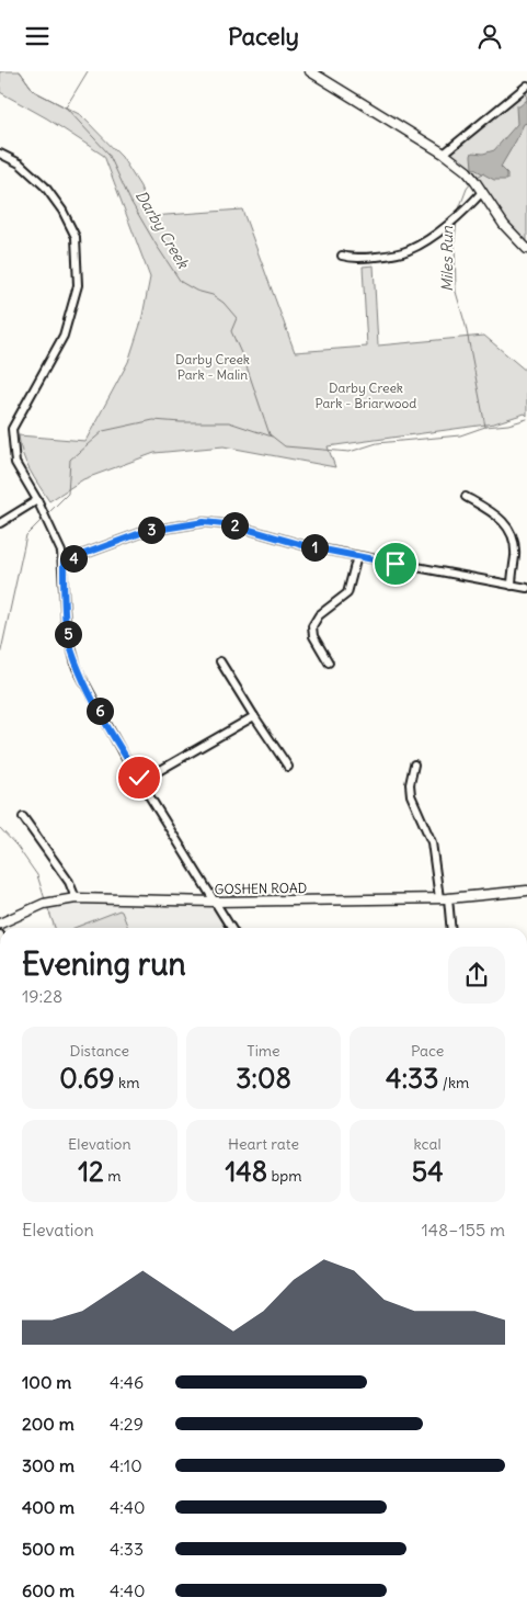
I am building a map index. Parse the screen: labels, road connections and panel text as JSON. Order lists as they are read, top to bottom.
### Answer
{
  "streets": {
    "street": ["GOSHEN ROAD"]
  },
  "water": ["Darby Creek", "Miles Run"],
  "parks": ["Darby Creek Park - Malin", "Darby Creek Park - Briarwood"],
  "page": {
    "header": "Pacely",
    "pins": [
      "2",
      "3",
      "1",
      "4",
      "5",
      "6"
    ],
    "heading": ["Evening run", "19:28"],
    "stats": [
      ["Distance", "0.69 km"],
      ["Time", "3:08"],
      ["Pace", "4:33 /km"],
      ["Elevation", "12 m"],
      ["Heart rate", "148 bpm"],
      ["kcal", "54"]
    ],
    "chart": ["Elevation", "148–155 m"],
    "list": [
      {
        "name": "100 m",
        "note": "4:46"
      },
      {
        "name": "200 m",
        "note": "4:29"
      },
      {
        "name": "300 m",
        "note": "4:10"
      },
      {
        "name": "400 m",
        "note": "4:40"
      },
      {
        "name": "500 m",
        "note": "4:33"
      },
      {
        "name": "600 m",
        "note": "4:40"
      }
    ]
  }
}
